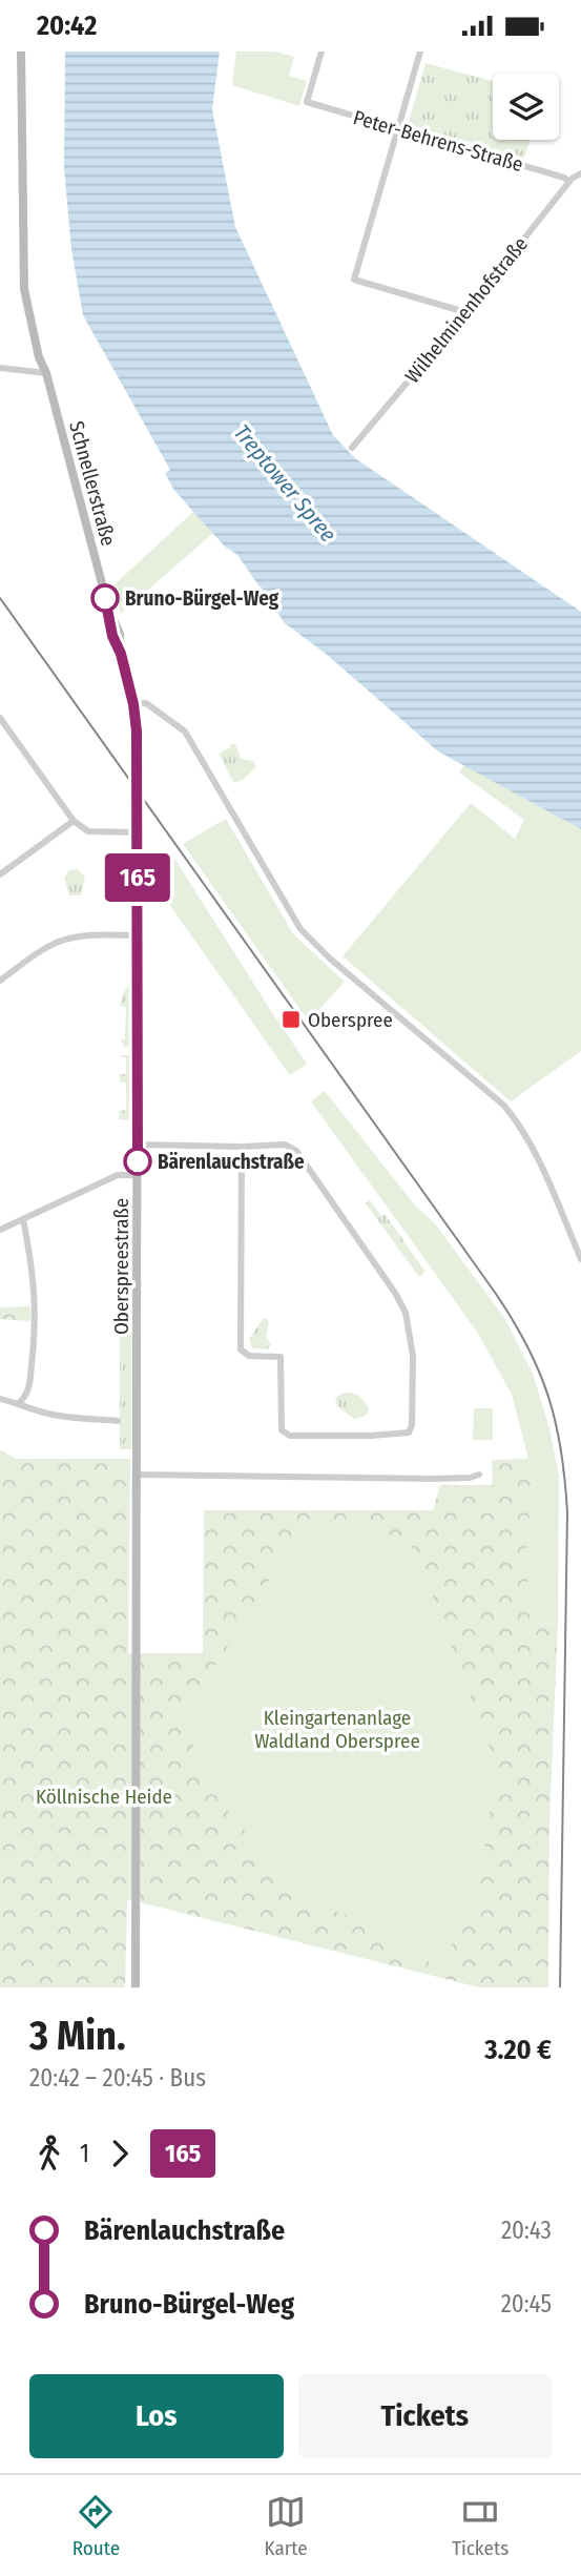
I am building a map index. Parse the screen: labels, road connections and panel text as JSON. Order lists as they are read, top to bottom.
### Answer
{
  "streets": {
    "main road": ["Schnellerstraße", "Oberspreestraße"],
    "street": ["Peter-Behrens-Straße", "Wilhelminenhofstraße"]
  },
  "crossings": [
    ["Peter-Behrens-Straße", "Wilhelminenhofstraße"],
    ["Schnellerstraße", "Oberspreestraße"]
  ],
  "water": ["Treptower Spree"],
  "parks": ["Kleingartenanlage Waldland Oberspree", "Köllnische Heide"],
  "places": {
    "other": ["Bruno-Bürgel-Weg", "Bärenlauchstraße"],
    "transit": ["Oberspree"]
  },
  "lines": ["bus line 165"],
  "page": {
    "status": "20:42",
    "on_map": "165",
    "heading": ["3 Min.", "20:42 – 20:45 · Bus", "3.20 €"],
    "legs": ["1", "165"],
    "list": [
      {
        "name": "Bärenlauchstraße",
        "value": "20:43"
      },
      {
        "name": "Bruno-Bürgel-Weg",
        "value": "20:45"
      }
    ],
    "buttons": ["Los", "Tickets"],
    "tabs": ["Route", "Karte", "Tickets"]
  }
}
